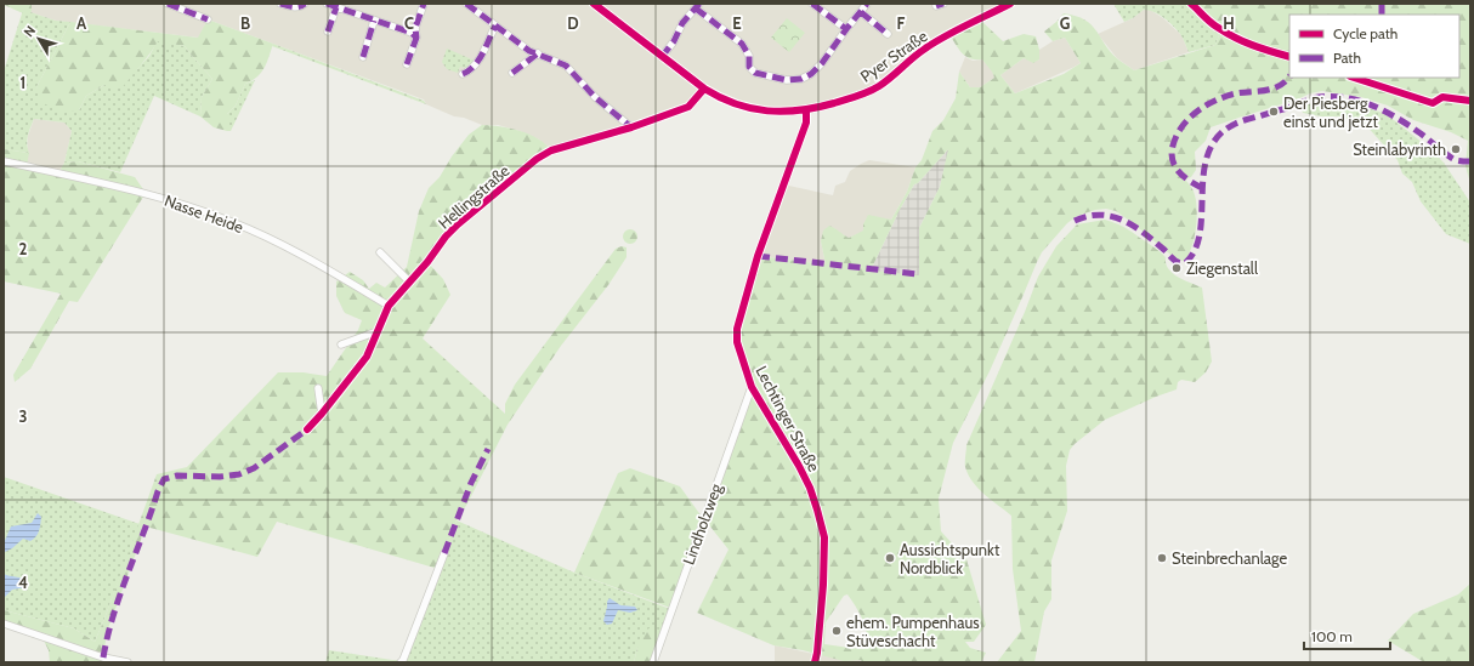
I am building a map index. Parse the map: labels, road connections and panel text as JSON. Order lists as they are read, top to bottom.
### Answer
{
  "streets": {
    "street": [
      "Pyer Straße",
      "Hellingstraße",
      "Nasse Heide",
      "Lechtinger Straße",
      "Lindholzweg"
    ]
  },
  "crossings": [
    ["Pyer Straße", "Hellingstraße"],
    ["Pyer Straße", "Lechtinger Straße"],
    ["Hellingstraße", "Nasse Heide"],
    ["Lechtinger Straße", "Lindholzweg"]
  ],
  "places": [
    "Der Piesberg einst und jetzt",
    "Steinlabyrinth",
    "Ziegenstall",
    "Aussichtspunkt Nordblick",
    "Steinbrechanlage",
    "ehem. Pumpenhaus Stüveschacht"
  ],
  "legend": ["Cycle path", "Path"],
  "scale_bar": "100 m",
  "north": "top left",
  "grid": {
    "columns": [
      "A",
      "B",
      "C",
      "D",
      "E",
      "F",
      "G",
      "H"
    ],
    "rows": [
      "1",
      "2",
      "3",
      "4"
    ]
  }
}
